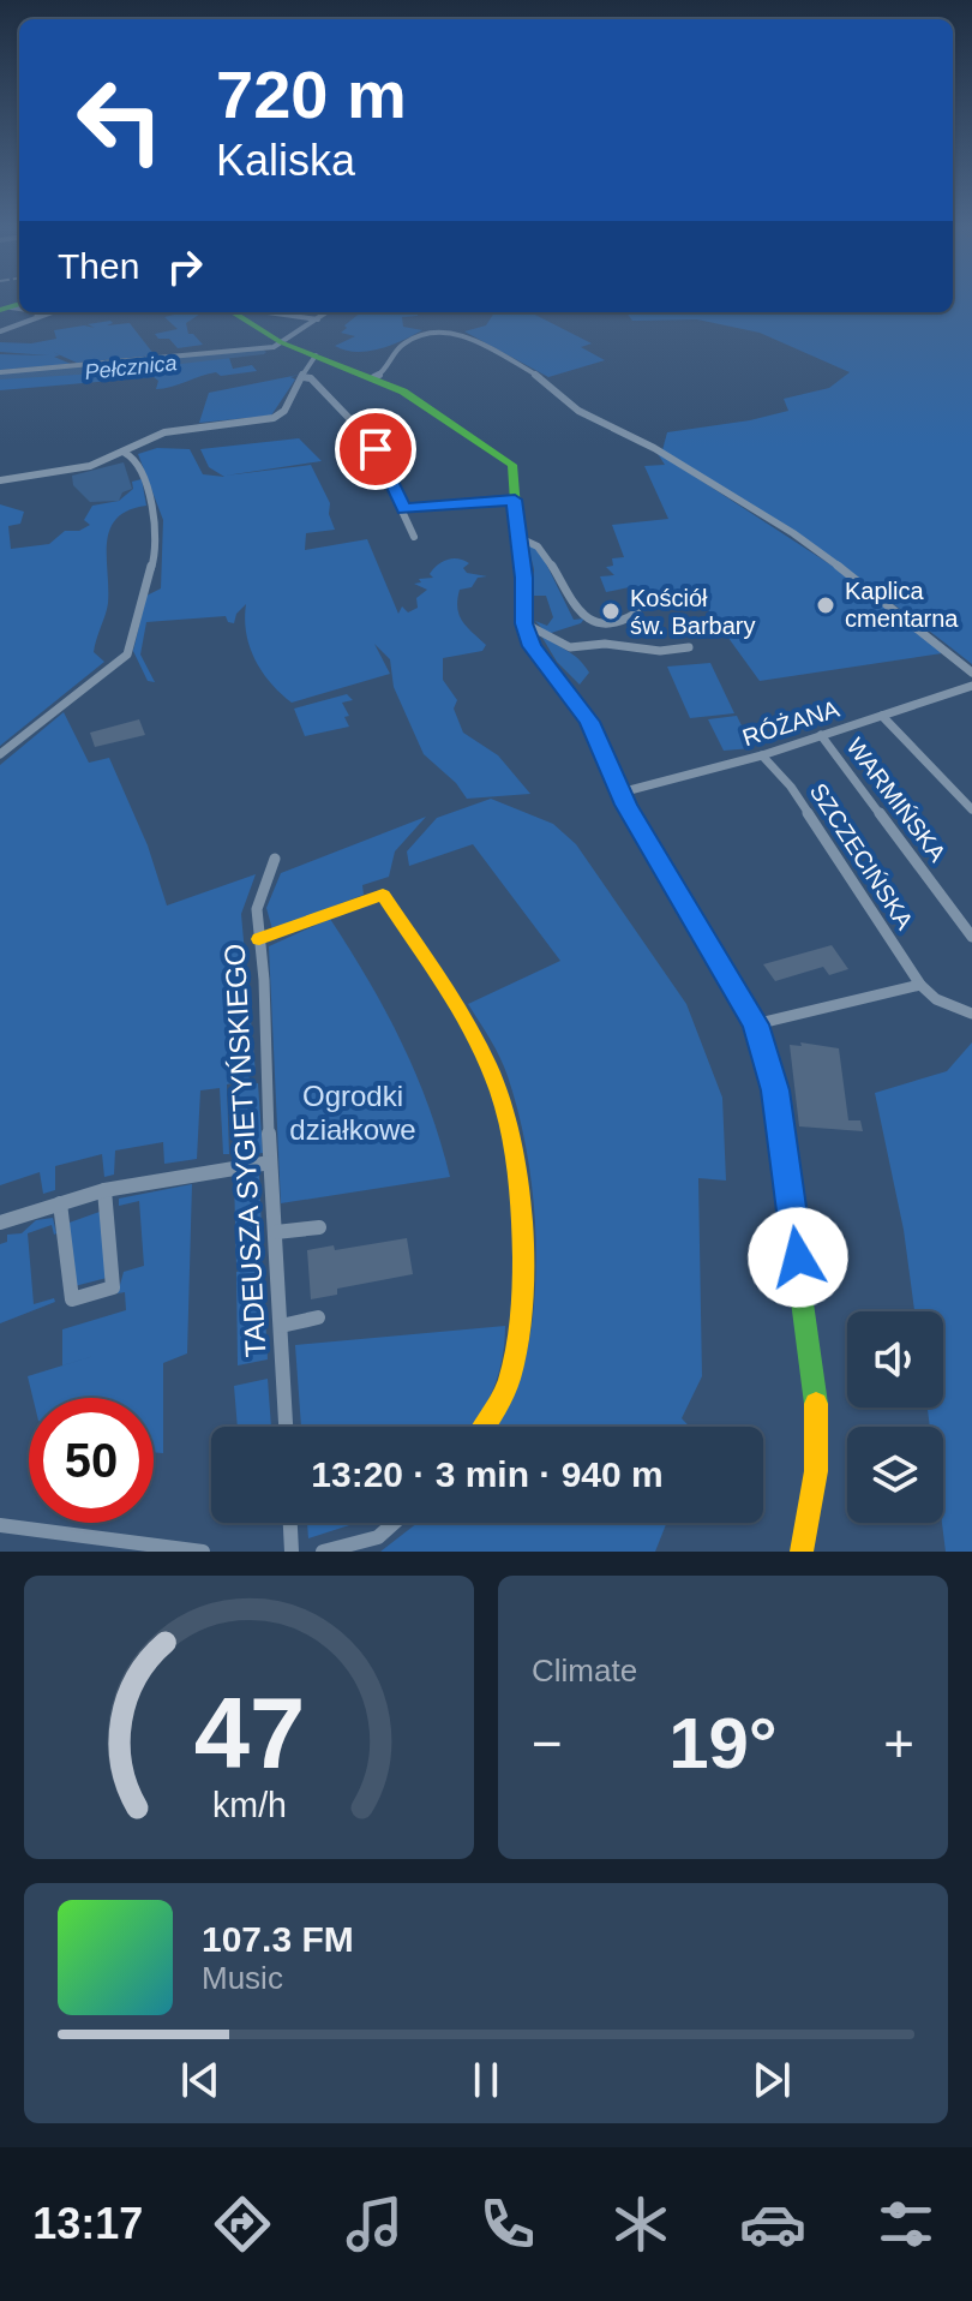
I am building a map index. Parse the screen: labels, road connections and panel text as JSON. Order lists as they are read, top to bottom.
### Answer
{
  "streets": {
    "street": [
      "RÓŻANA",
      "WARMIŃSKA",
      "SZCZECIŃSKA",
      "TADEUSZA SYGIETYŃSKIEGO"
    ]
  },
  "crossings": [
    ["RÓŻANA", "WARMIŃSKA"],
    ["RÓŻANA", "SZCZECIŃSKA"]
  ],
  "water": ["Pełcznica"],
  "parks": ["Ogrodki działkowe"],
  "places": ["Kaplica cmentarna", "Kościół św. Barbary"],
  "page": {
    "turn": ["720 m", "Kaliska"],
    "then": "Then",
    "limit": "50",
    "trip": "13:20 · 3 min · 940 m",
    "tile": "Climate",
    "heat": ["−", "19°", "+"],
    "song": ["107.3 FM", "Music"],
    "tabs": "13:17",
    "gauge": ["47", "km/h"]
  }
}
